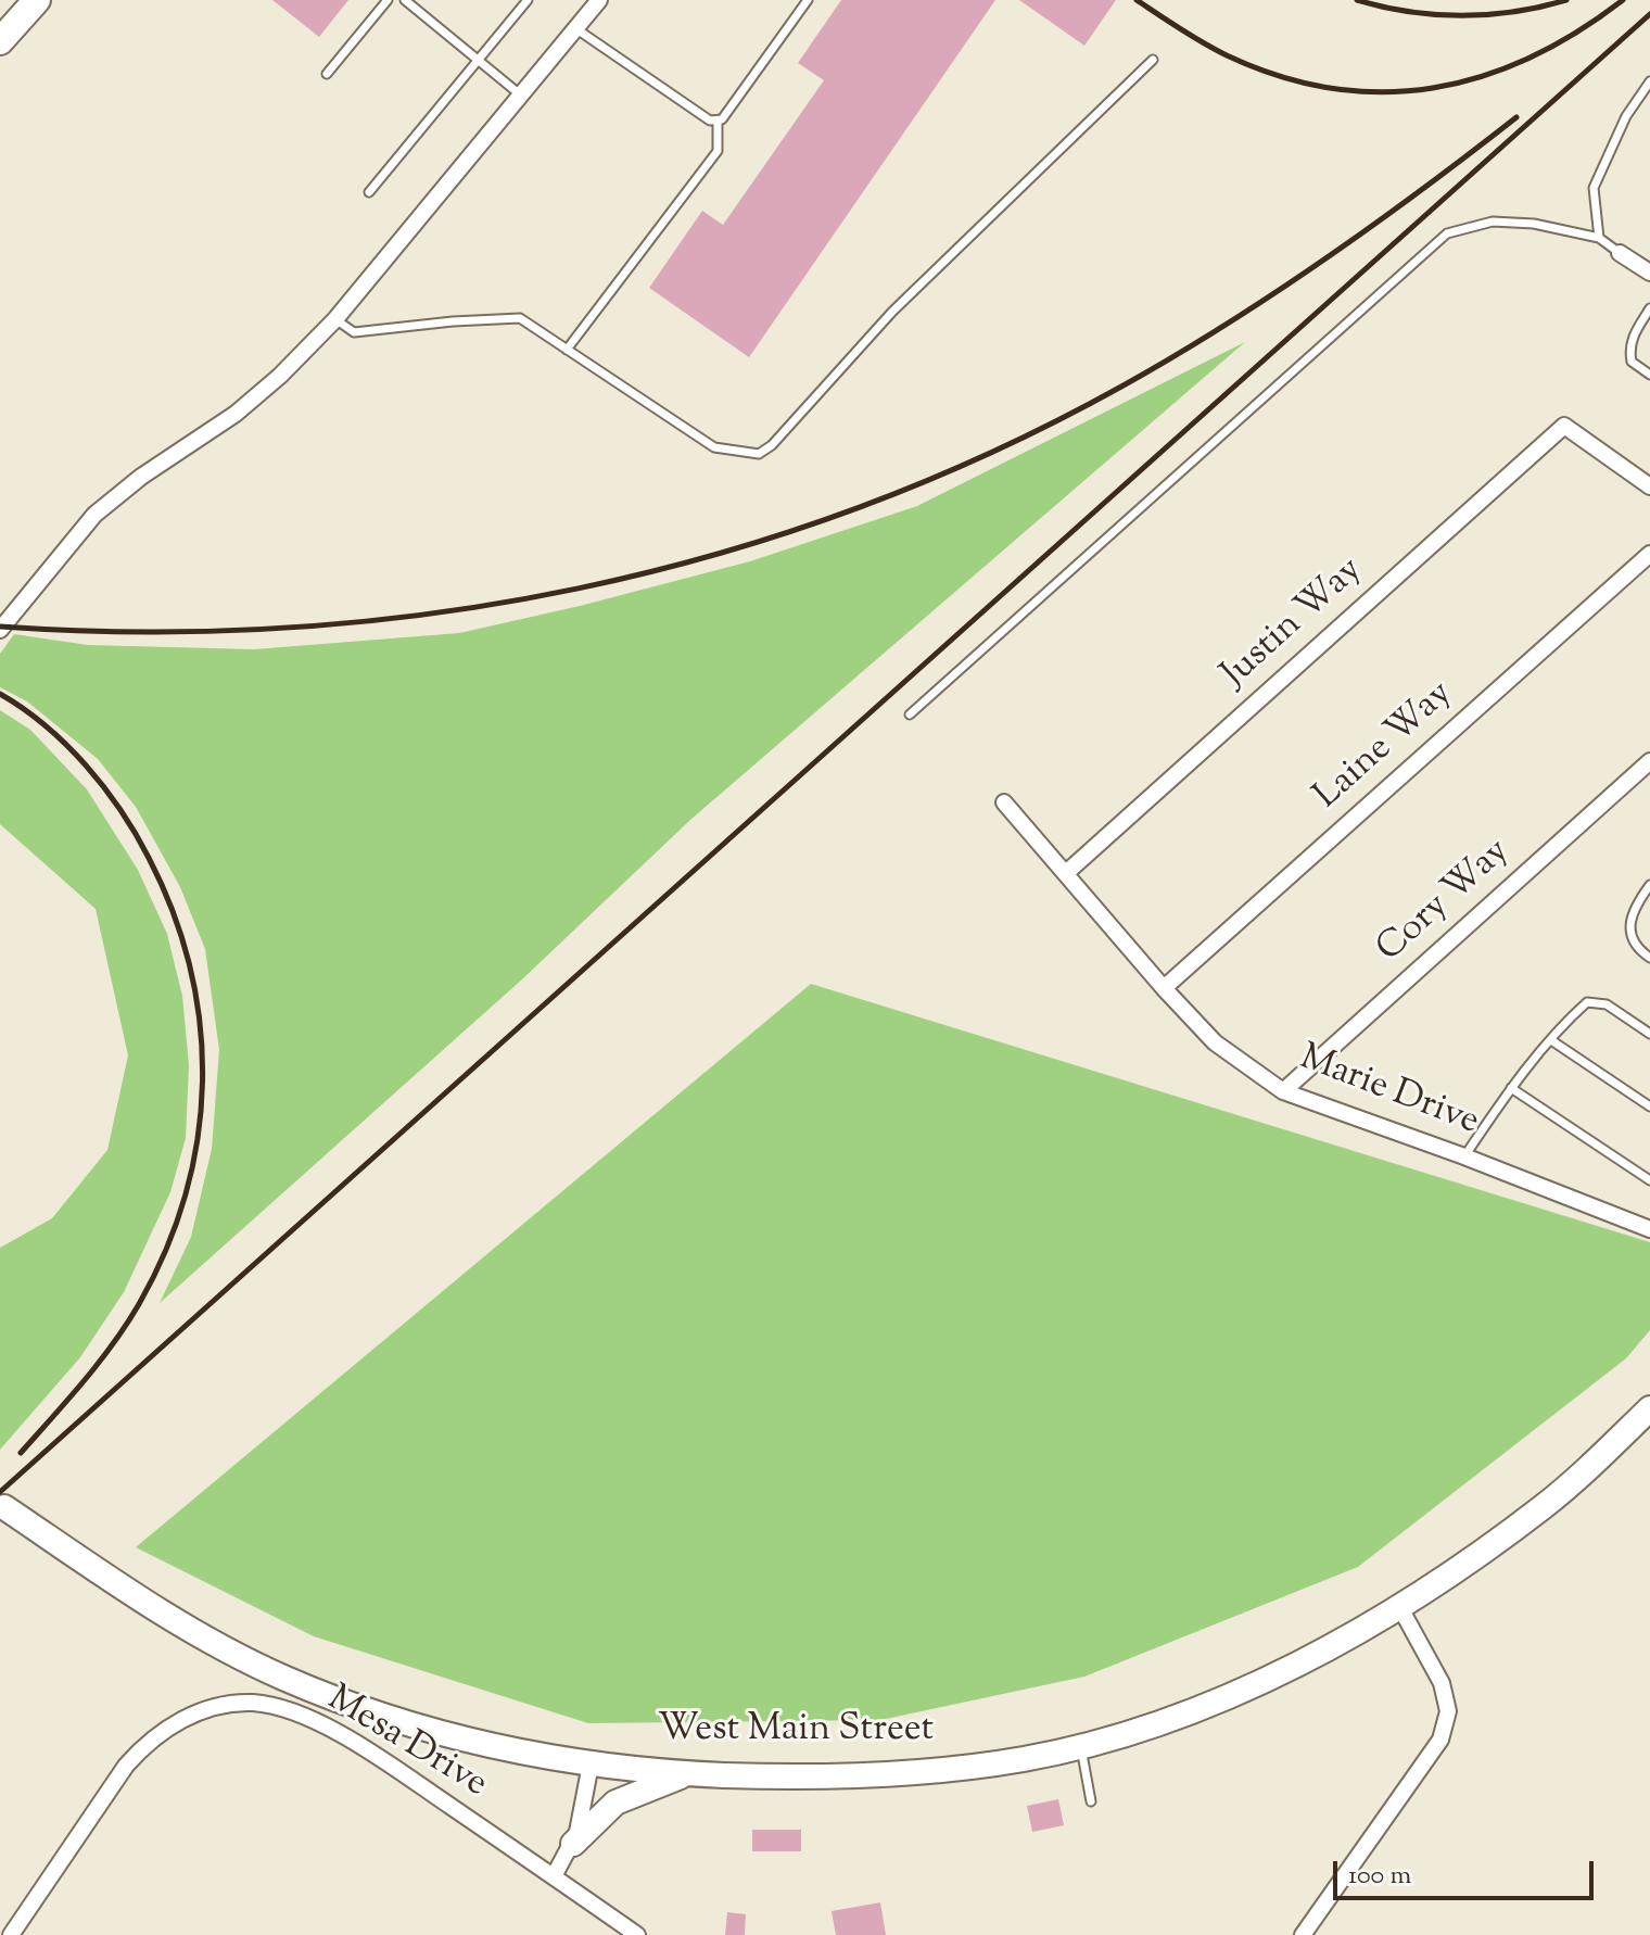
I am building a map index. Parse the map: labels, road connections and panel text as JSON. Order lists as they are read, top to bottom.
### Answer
{
  "streets": {
    "main road": ["West Main Street"],
    "street": [
      "Justin Way",
      "Laine Way",
      "Cory Way",
      "Marie Drive",
      "Mesa Drive"
    ]
  },
  "crossings": [
    ["Justin Way", "Marie Drive"],
    ["Laine Way", "Marie Drive"],
    ["Cory Way", "Marie Drive"]
  ],
  "scale_bar": "100 m"
}
